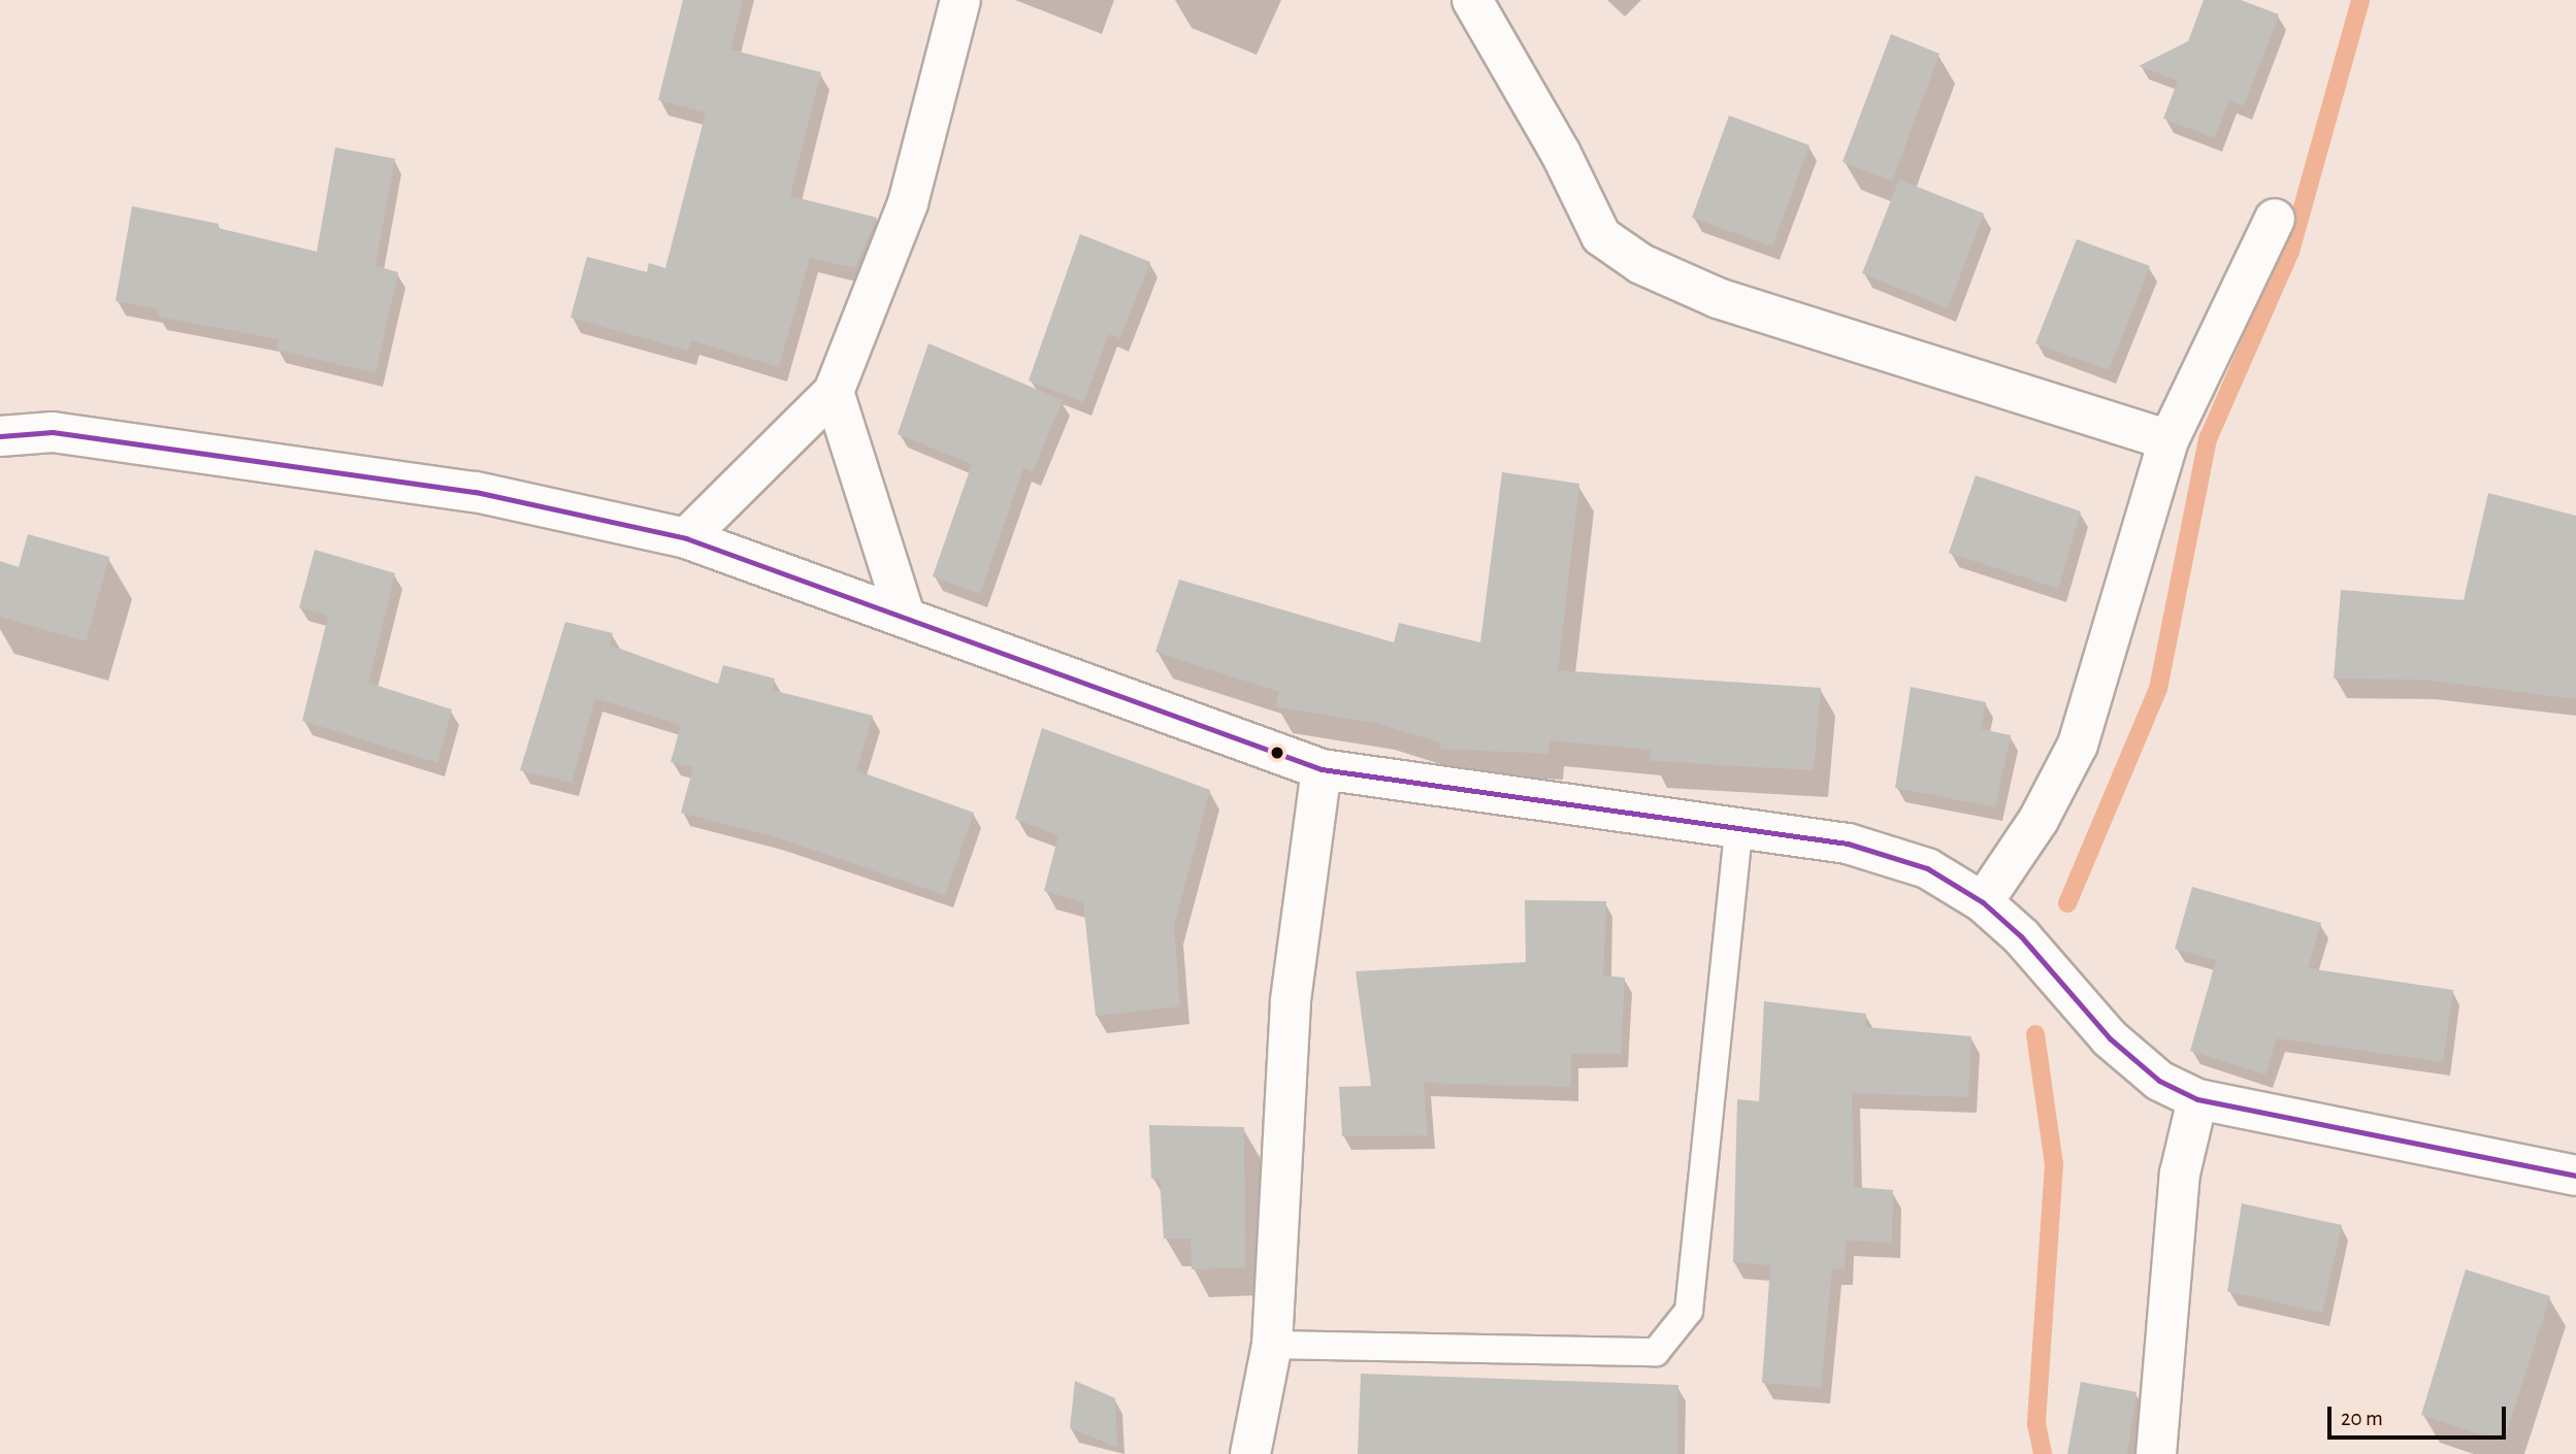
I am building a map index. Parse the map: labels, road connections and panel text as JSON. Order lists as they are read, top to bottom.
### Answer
{
  "scale_bar": "20 m"
}
